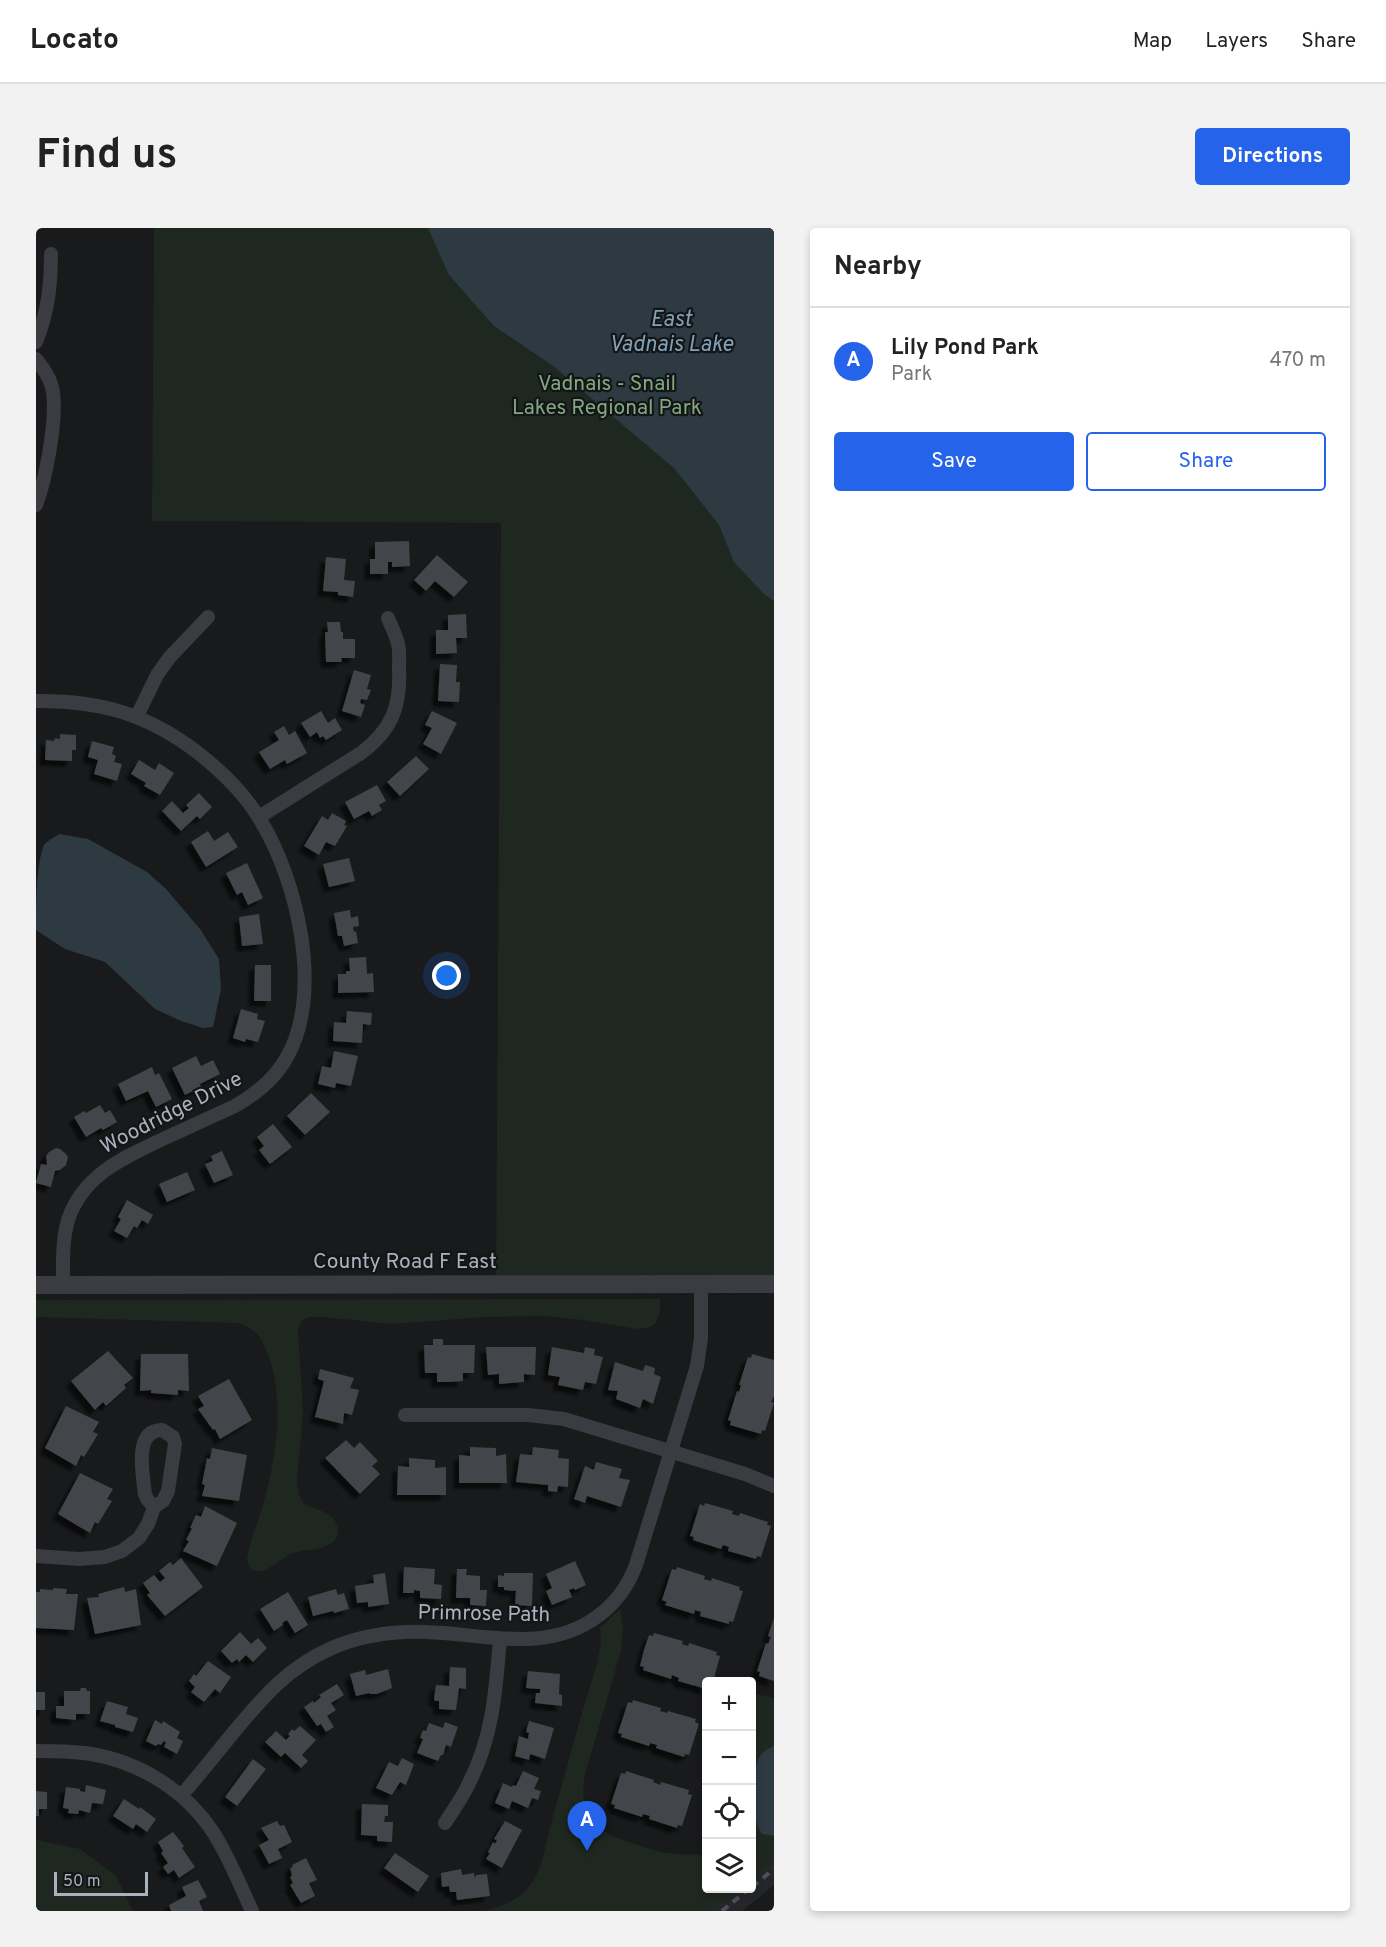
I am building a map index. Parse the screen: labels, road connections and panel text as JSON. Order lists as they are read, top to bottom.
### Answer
{
  "streets": {
    "street": ["Woodridge Drive", "County Road F East", "Primrose Path"]
  },
  "crossings": [
    ["Woodridge Drive", "County Road F East"],
    ["County Road F East", "Primrose Path"]
  ],
  "water": ["East Vadnais Lake"],
  "parks": ["Vadnais - Snail Lakes Regional Park"],
  "scale_bar": "50 m",
  "page": {
    "header": "Locato",
    "nav": ["Map", "Layers", "Share"],
    "buttons": [
      "Directions",
      ["Save", "Share"]
    ],
    "title": "Find us",
    "heading": "Nearby",
    "list": [
      {
        "mark": "A",
        "name": "Lily Pond Park",
        "note": "Park",
        "value": "470 m"
      }
    ],
    "map_buttons": ["+", "−"],
    "pins": "A",
    "scale": "50 m"
  }
}
